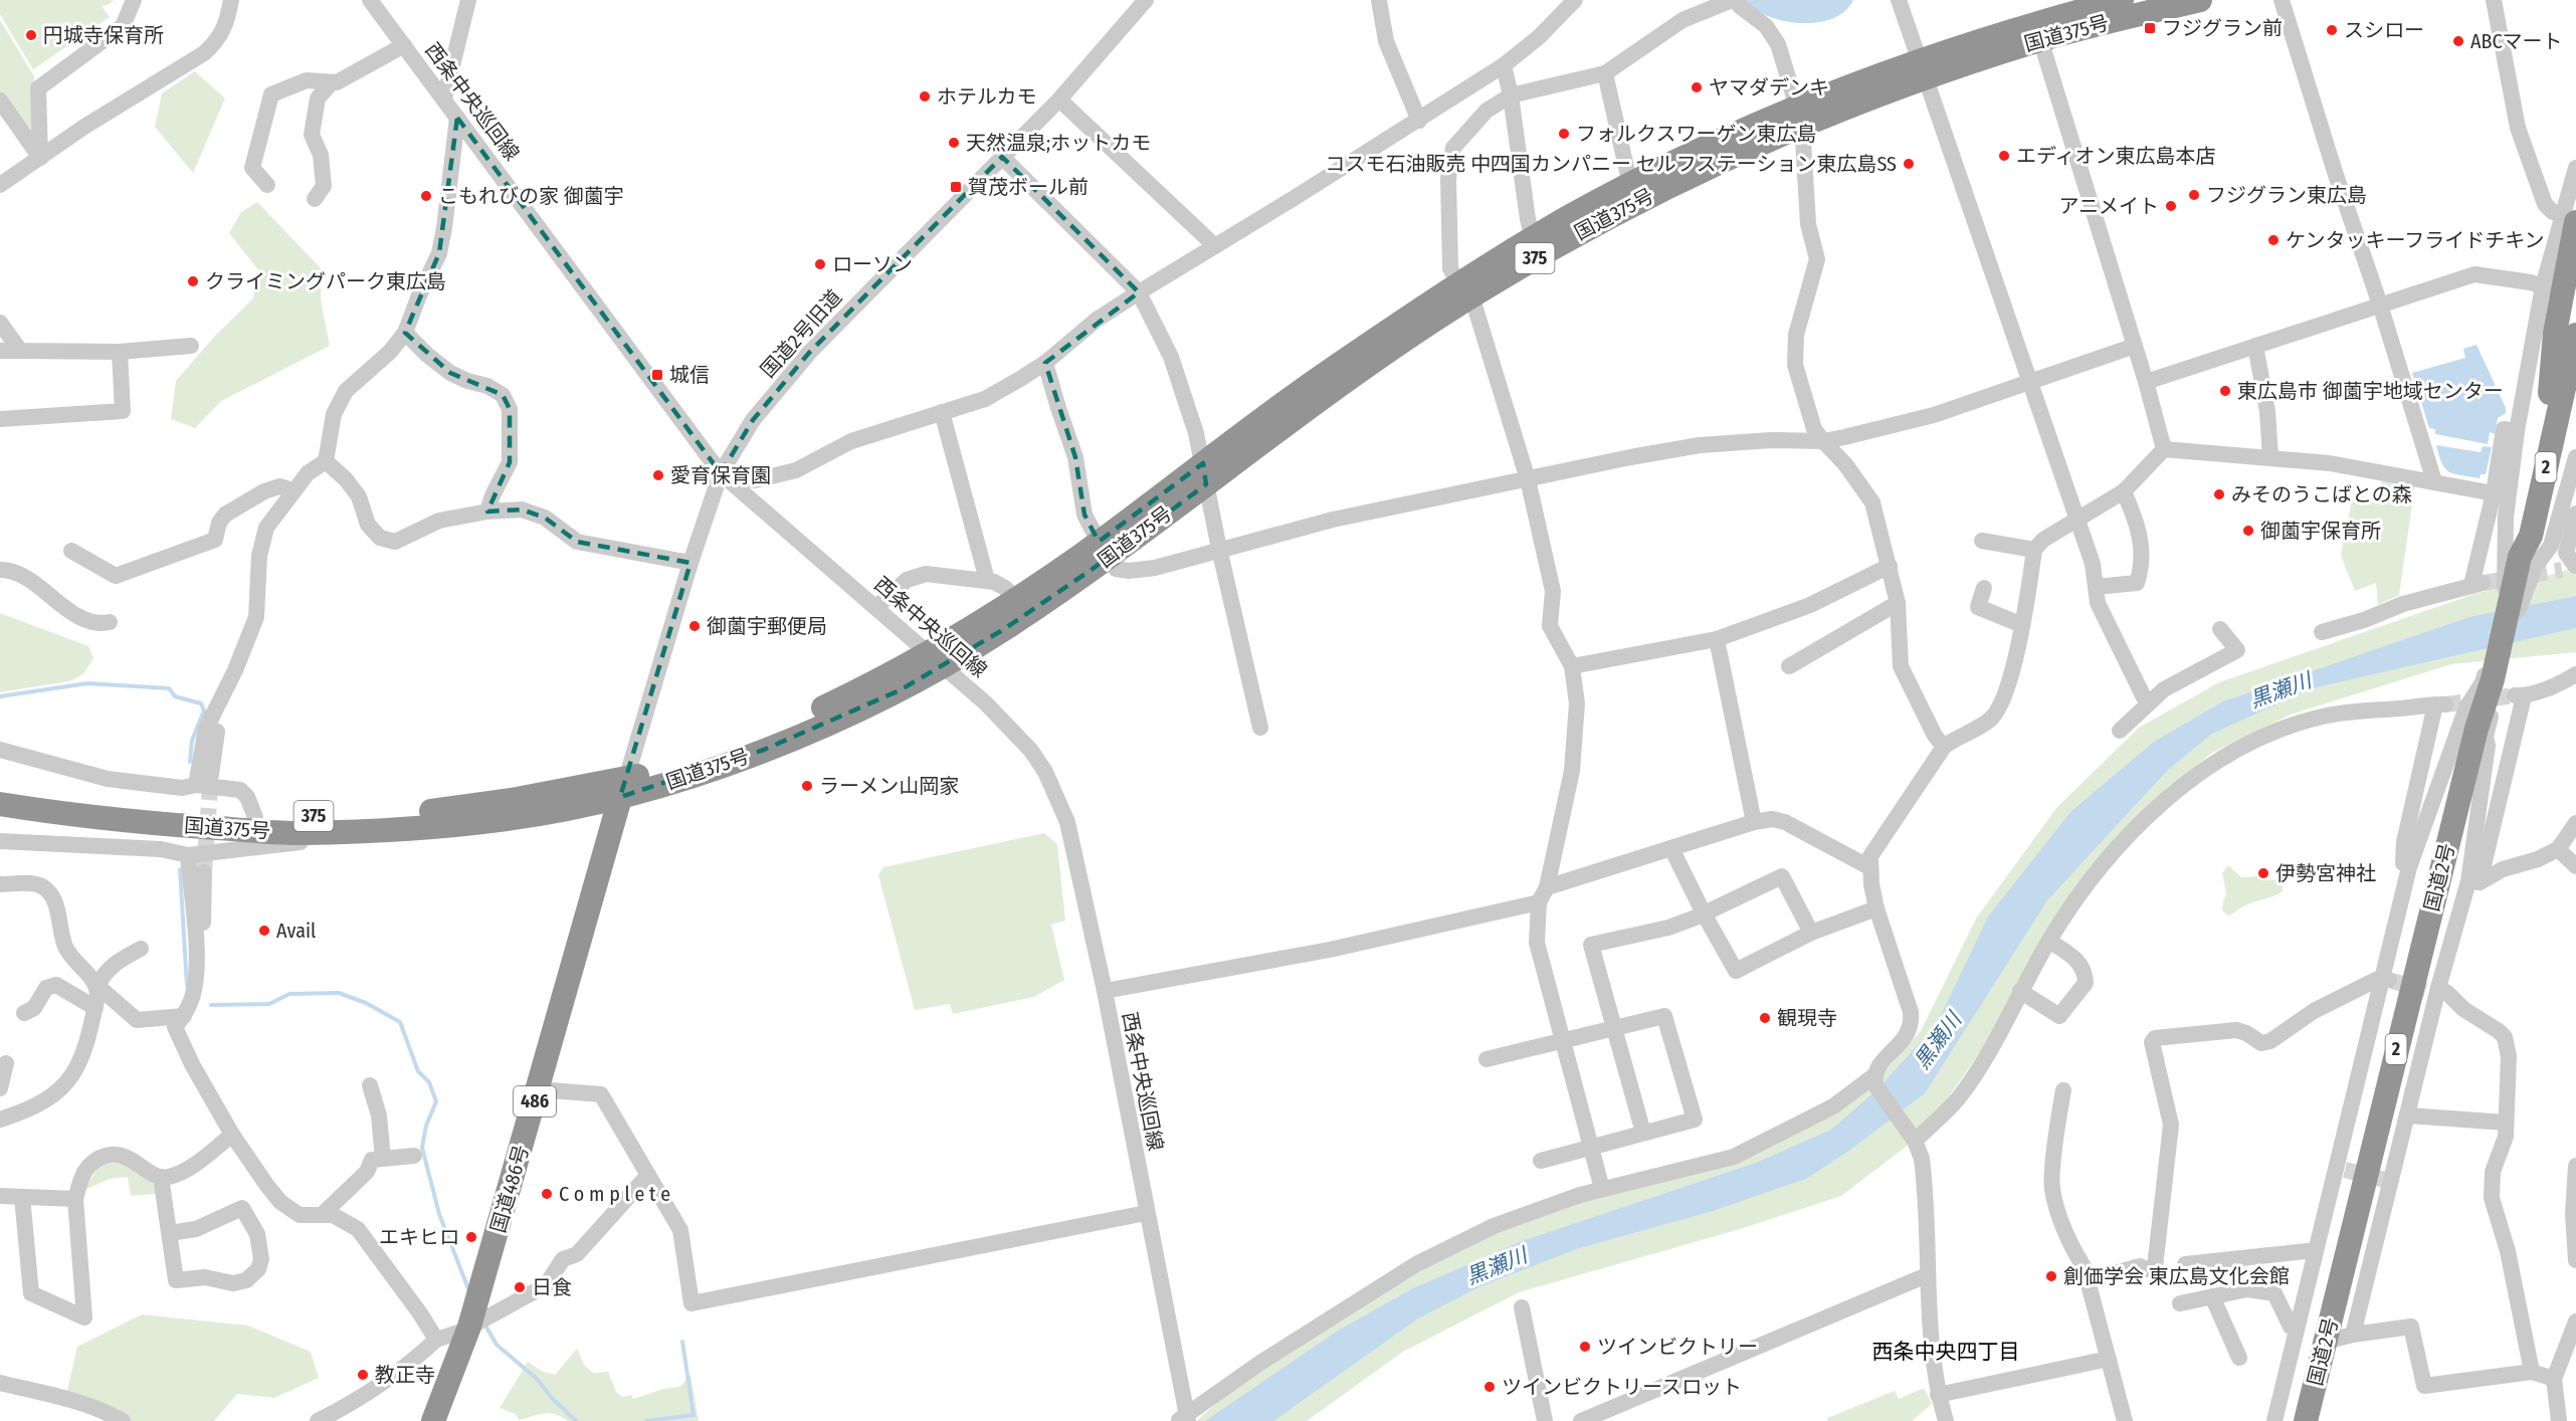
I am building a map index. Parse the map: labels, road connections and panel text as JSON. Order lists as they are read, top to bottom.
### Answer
{
  "streets": {
    "highway": [
      "国道375号",
      "375",
      "2",
      "国道2号",
      "486",
      "国道486号"
    ],
    "street": ["西条中央巡回線", "国道2号旧道"]
  },
  "crossings": [
    ["国道375号", "西条中央巡回線"],
    ["国道375号", "国道2号旧道"],
    ["国道375号", "国道486号"],
    ["西条中央巡回線", "国道2号旧道"],
    ["国道2号旧道", "国道486号"]
  ],
  "districts": ["西条中央四丁目"],
  "water": ["黒瀬川"],
  "places": {
    "transit": ["フジグラン前", "賀茂ボール前", "城信"],
    "other": [
      "スシロー",
      "円城寺保育所",
      "ABCマート",
      "ヤマダデンキ",
      "ホテルカモ",
      "フォルクスワーゲン東広島",
      "天然温泉;ホットカモ",
      "エディオン東広島本店",
      "コスモ石油販売 中四国カンパニー セルフステーション東広島SS",
      "フジグラン東広島",
      "こもれびの家 御薗宇",
      "アニメイト",
      "ケンタッキーフライドチキン",
      "ローソン",
      "クライミングパーク東広島",
      "東広島市 御薗宇地域センター",
      "愛育保育園",
      "みそのうこばとの森",
      "御薗宇保育所",
      "御薗宇郵便局",
      "ラーメン山岡家",
      "伊勢宮神社",
      "Avail",
      "観現寺",
      "C o m p l e t e",
      "エキヒロ",
      "創価学会 東広島文化会館",
      "日食",
      "ツインビクトリー",
      "教正寺",
      "ツインビクトリースロット"
    ]
  }
}
